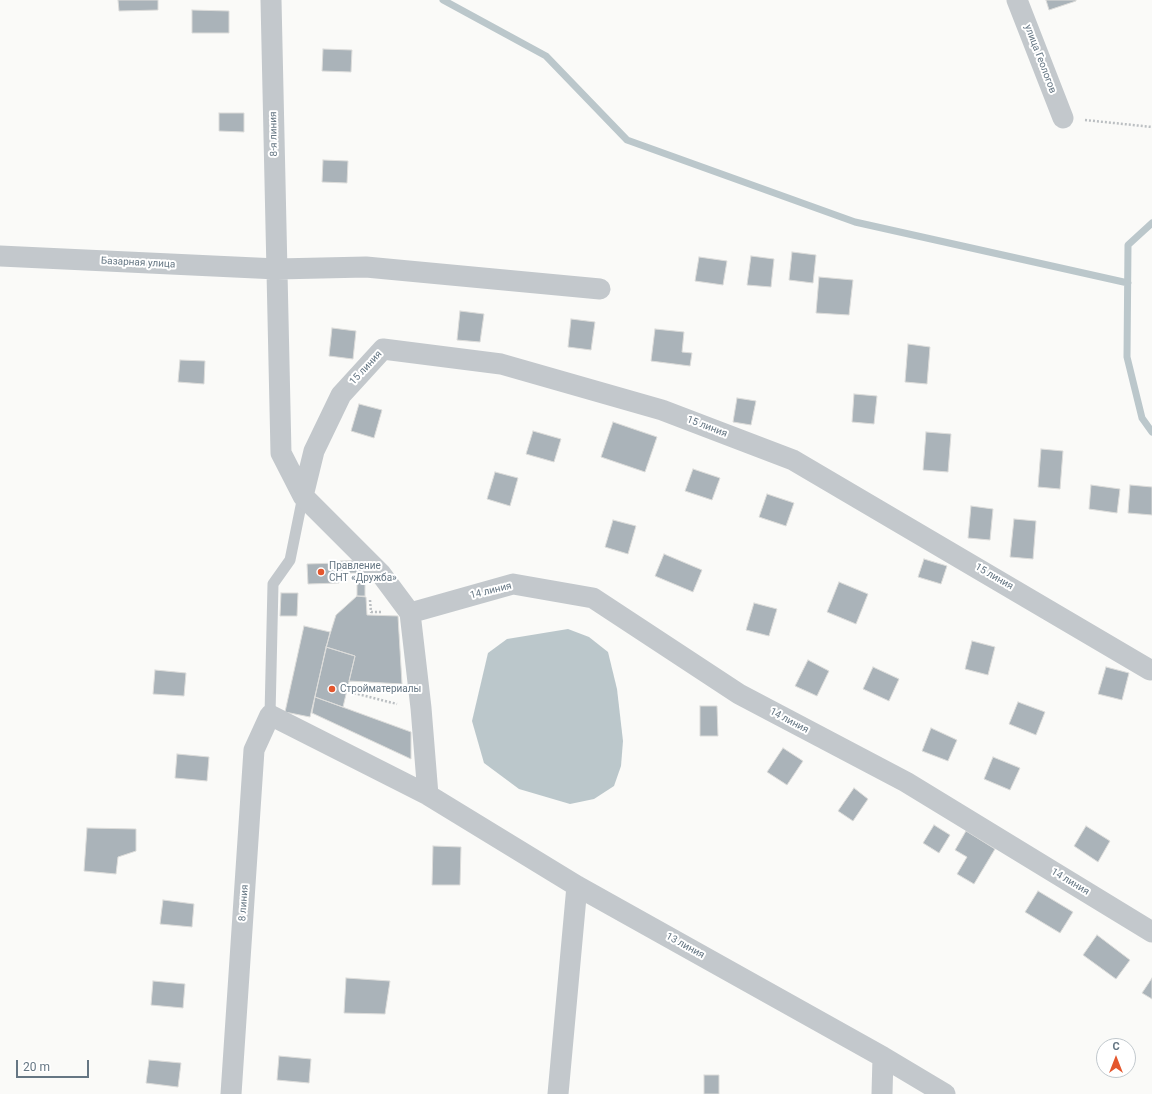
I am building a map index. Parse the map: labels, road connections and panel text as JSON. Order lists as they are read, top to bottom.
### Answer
{
  "streets": {
    "street": [
      "улица Геологов",
      "8-я линия",
      "Базарная улица",
      "15 линия",
      "14 линия",
      "8 линия",
      "13 линия"
    ]
  },
  "crossings": [
    ["8-я линия", "Базарная улица"],
    ["8-я линия", "15 линия"],
    ["8-я линия", "14 линия"],
    ["8 линия", "13 линия"]
  ],
  "places": ["Правление СНТ «Дружба»", "Стройматериалы"],
  "scale_bar": "20 m",
  "north": "top"
}
